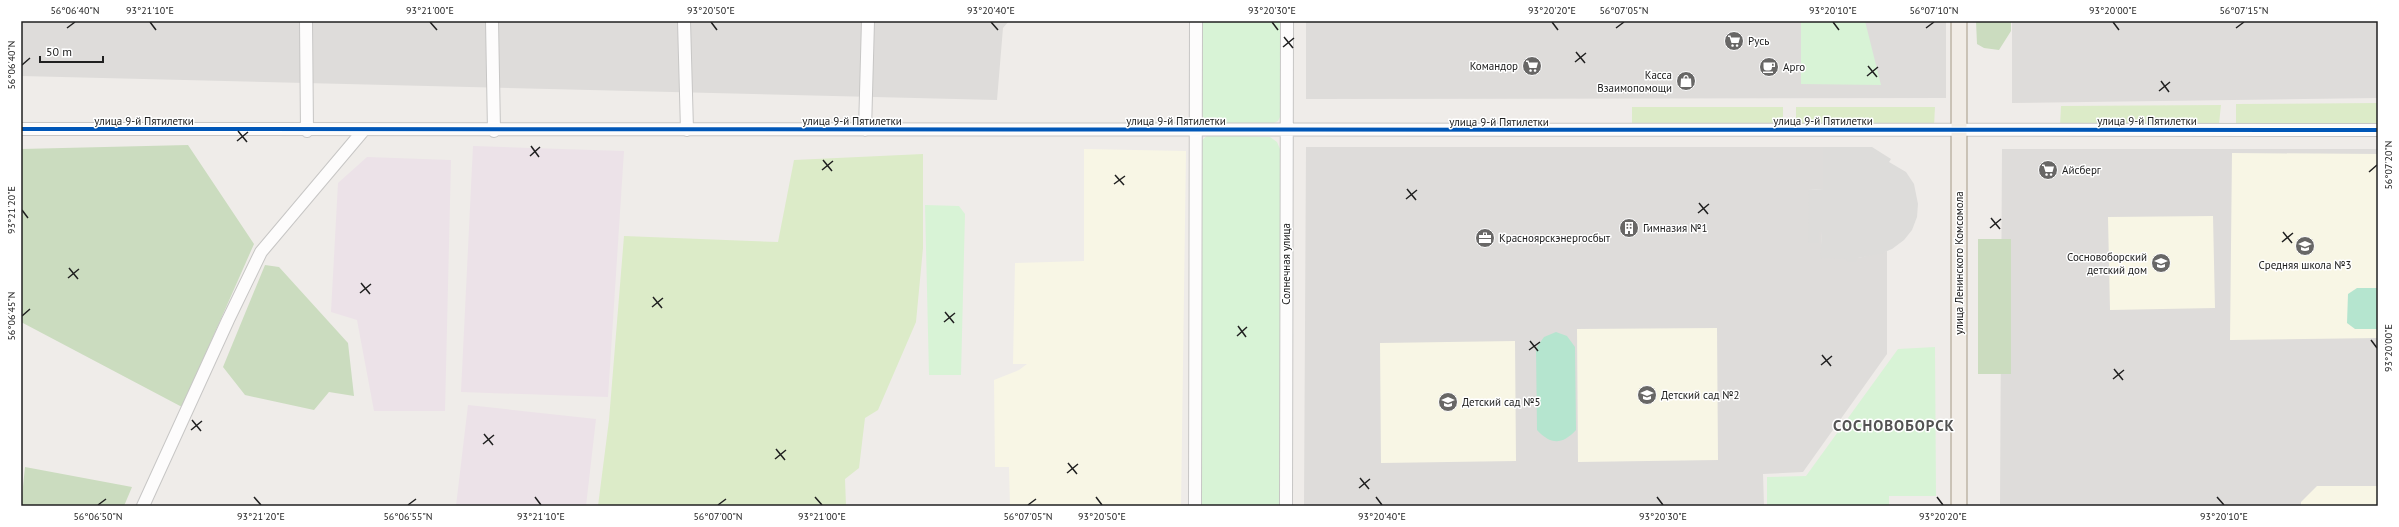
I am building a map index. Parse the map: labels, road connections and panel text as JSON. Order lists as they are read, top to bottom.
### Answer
{
  "streets": {
    "main road": ["улица Ленинского Комсомола"],
    "street": ["улица 9-й Пятилетки", "Солнечная улица"]
  },
  "crossings": [
    ["улица 9-й Пятилетки", "улица Ленинского Комсомола"],
    ["улица 9-й Пятилетки", "Солнечная улица"]
  ],
  "districts": ["СОСНОВОБОРСК"],
  "places": {
    "supermarket": ["Русь", "Командор", "Айсберг"],
    "cafe": ["Арго"],
    "shop": ["Касса Взаимопомощи"],
    "building": ["Гимназия №1"],
    "office": ["Красноярскэнергосбыт"],
    "school or university": [
      "Средняя школа №3",
      "Сосновоборский детский дом",
      "Детский сад №2",
      "Детский сад №5"
    ]
  },
  "scale_bar": "50 m",
  "coordinates": [
    "56°06'40\"N",
    "93°21'10\"E",
    "93°21'00\"E",
    "93°20'50\"E",
    "93°20'40\"E",
    "93°20'30\"E",
    "93°20'20\"E",
    "56°07'05\"N",
    "93°20'10\"E",
    "56°07'10\"N",
    "93°20'00\"E",
    "56°07'15\"N",
    "56°07'20\"N",
    "93°21'20\"E",
    "56°06'45\"N",
    "56°06'50\"N",
    "56°06'55\"N",
    "56°07'00\"N"
  ]
}
